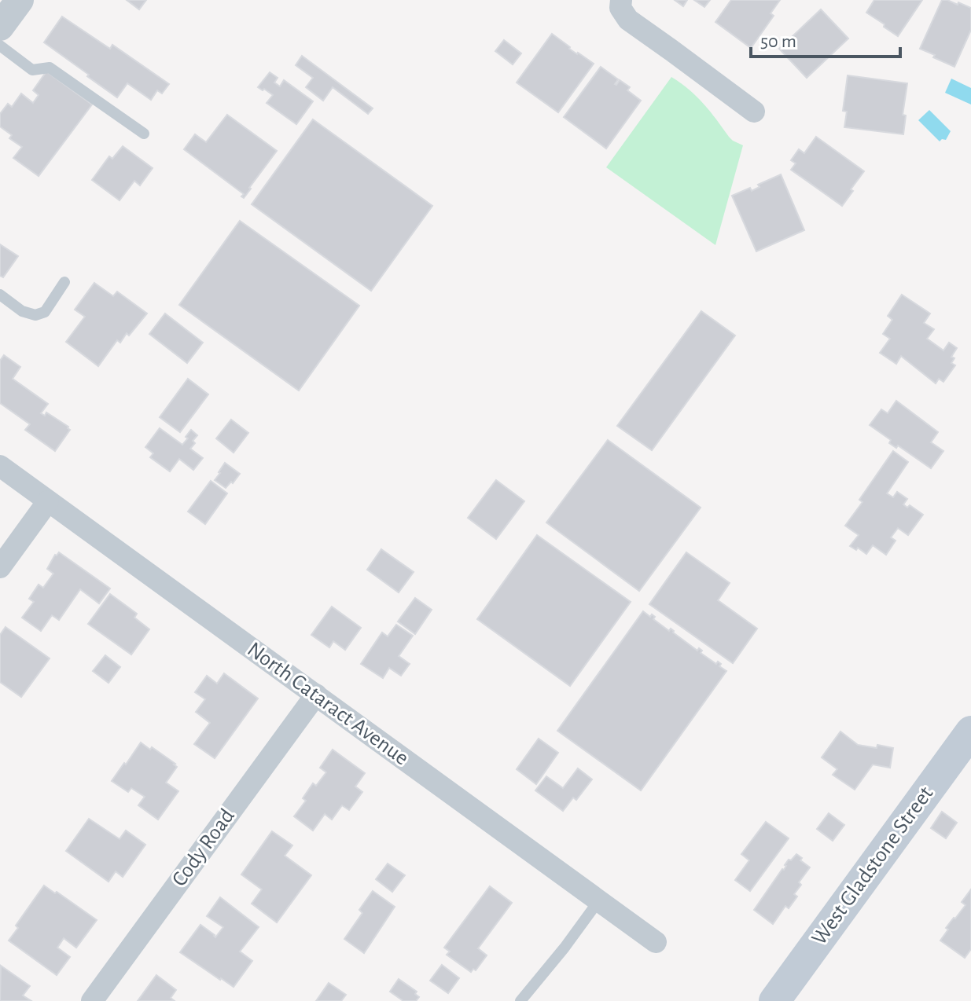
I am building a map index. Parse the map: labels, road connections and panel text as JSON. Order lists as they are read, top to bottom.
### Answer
{
  "streets": {
    "main road": ["West Gladstone Street"],
    "street": ["North Cataract Avenue", "Cody Road"]
  },
  "crossings": [
    ["North Cataract Avenue", "Cody Road"]
  ],
  "scale_bar": "50 m"
}
